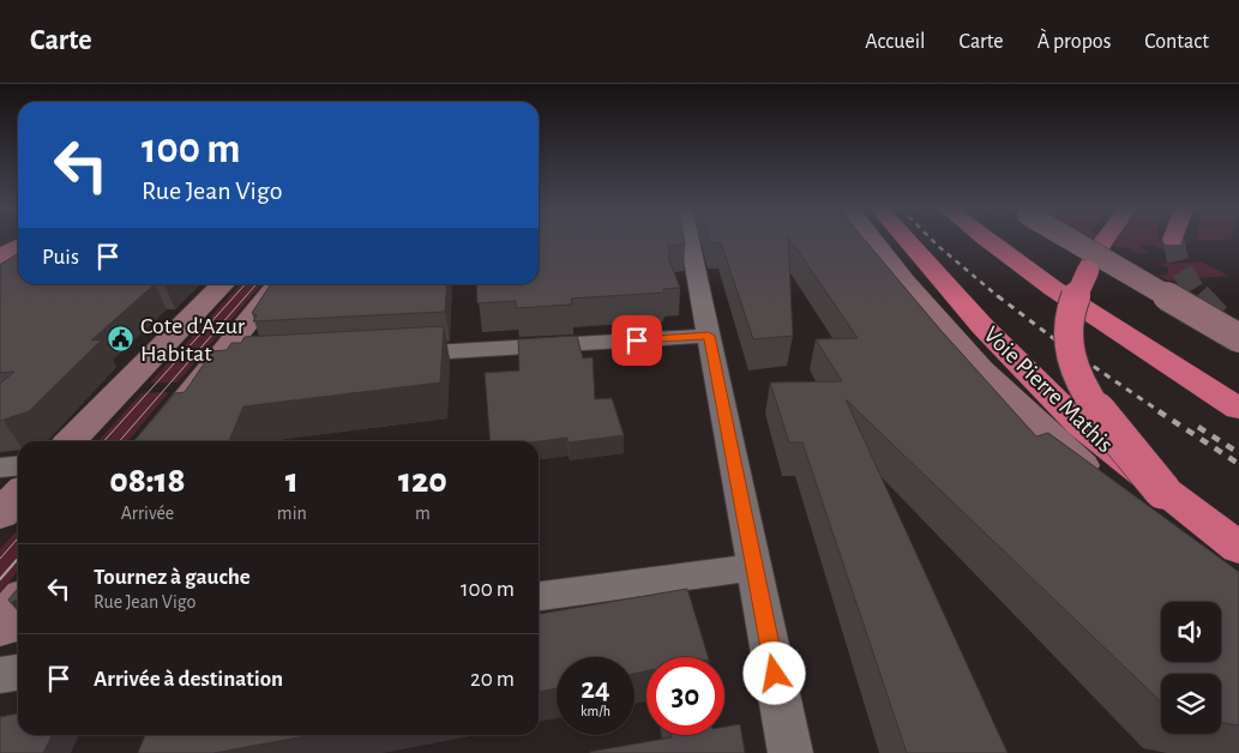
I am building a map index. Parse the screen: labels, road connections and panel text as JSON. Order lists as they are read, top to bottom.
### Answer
{
  "streets": {
    "highway": ["Voie Pierre Mathis"]
  },
  "places": {
    "public building": ["Cote d'Azur Habitat"]
  },
  "page": {
    "header": "Carte",
    "nav": [
      "Accueil",
      "Carte",
      "À propos",
      "Contact"
    ],
    "turn": ["100 m", "Rue Jean Vigo"],
    "then": "Puis",
    "eta": [
      "08:18",
      "Arrivée",
      "1",
      "min",
      "120",
      "m"
    ],
    "list": [
      {
        "name": "Tournez à gauche",
        "note": "Rue Jean Vigo",
        "value": "100 m"
      },
      {
        "name": "Arrivée à destination",
        "value": "20 m"
      }
    ],
    "speed": "24 km/h",
    "limit": "30"
  }
}
